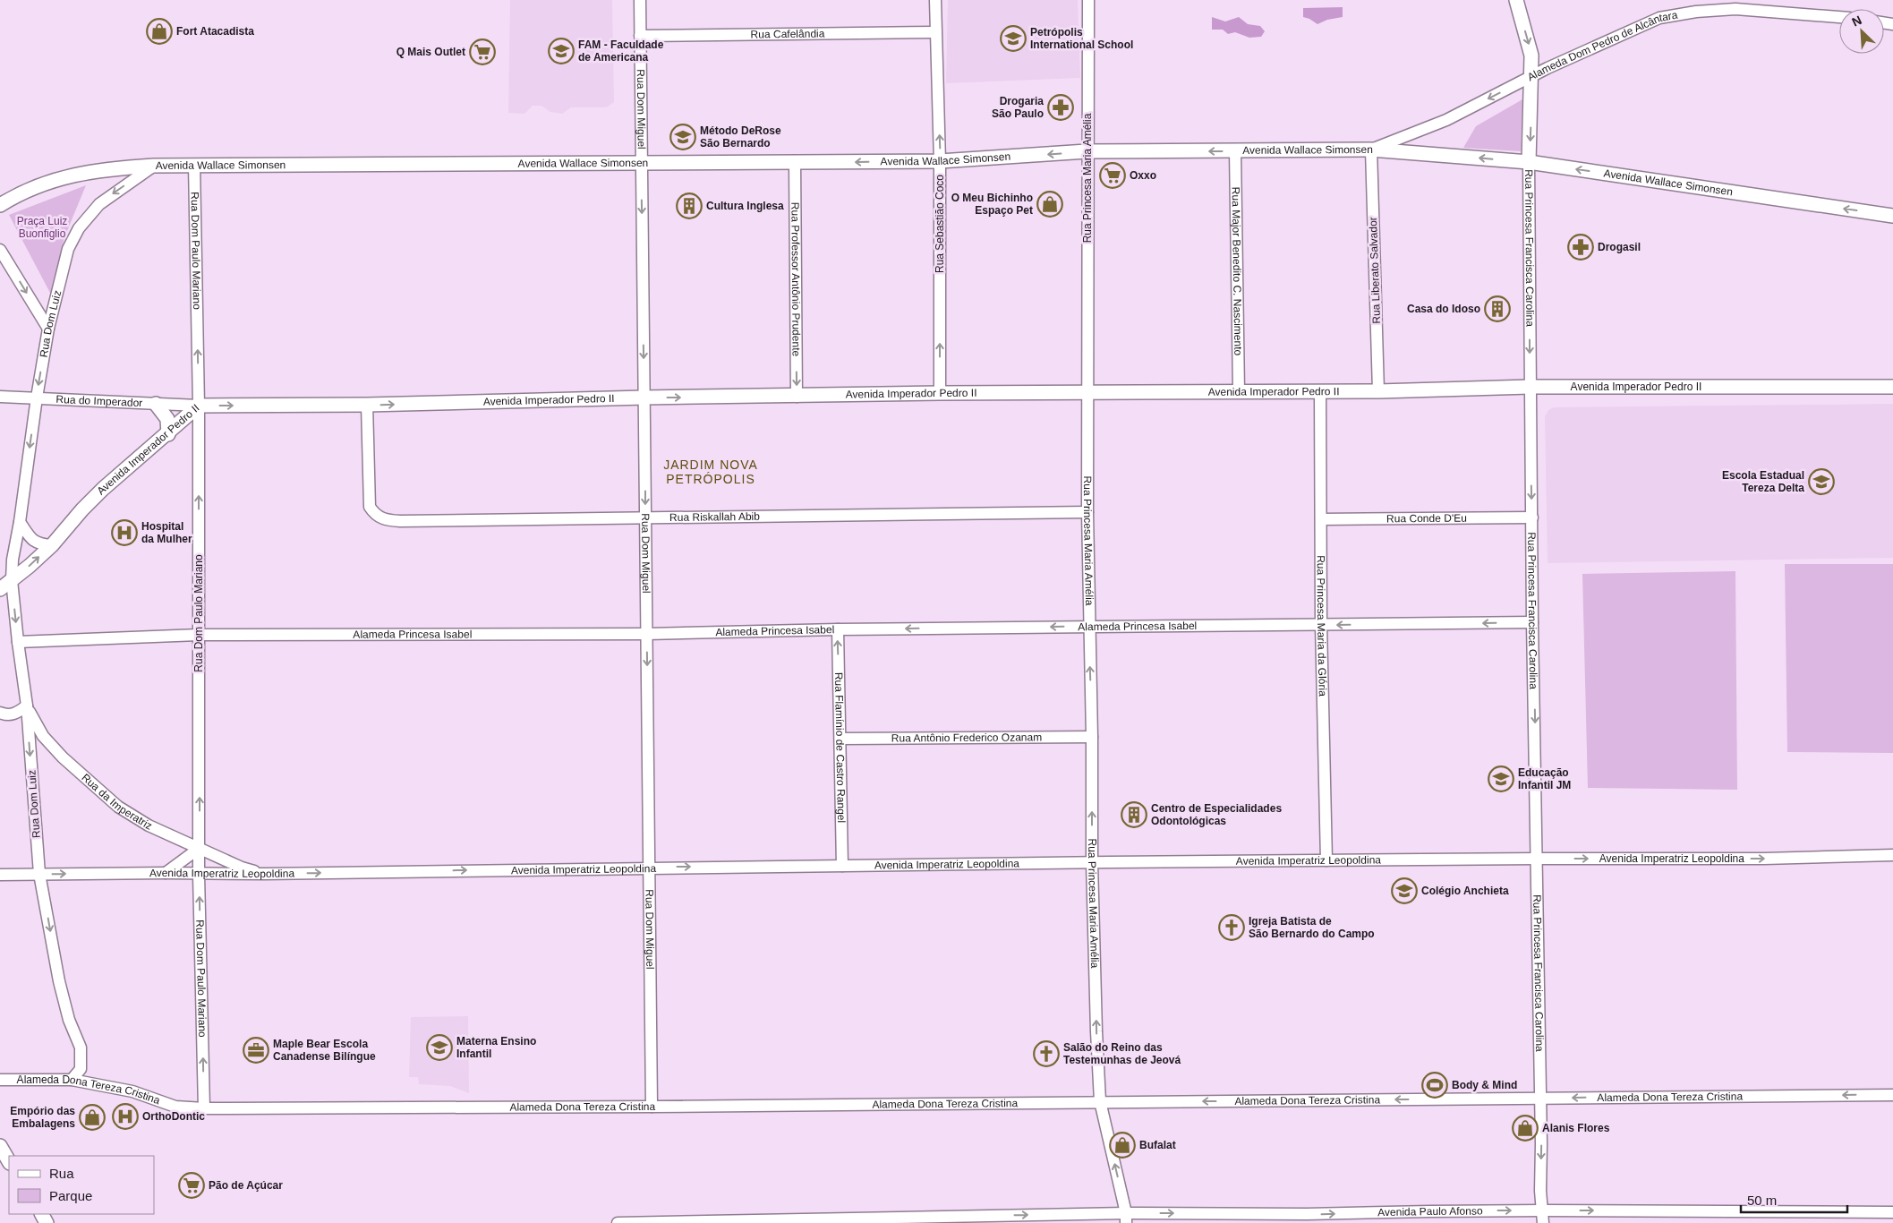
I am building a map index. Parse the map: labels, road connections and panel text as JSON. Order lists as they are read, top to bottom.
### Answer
{
  "streets": {
    "street": [
      "Rua Cafelândia",
      "Alameda Dom Pedro de Alcântara",
      "Rua Dom Miguel",
      "Avenida Wallace Simonsen",
      "Rua Princesa Maria Amélia",
      "Rua Sebastião Coco",
      "Rua Princesa Francisca Carolina",
      "Rua Dom Paulo Mariano",
      "Rua Liberato Salvador",
      "Rua Major Benedito C. Nascimento",
      "Rua Professor Antônio Prudente",
      "Rua Dom Luiz",
      "Avenida Imperador Pedro II",
      "Rua do Imperador",
      "Rua Riskallah Abib",
      "Rua Conde D'Eu",
      "Rua Princesa Maria da Glória",
      "Alameda Princesa Isabel",
      "Rua Antônio Frederico Ozanam",
      "Rua Flamínio de Castro Rangel",
      "Rua da Imperatriz",
      "Avenida Imperatriz Leopoldina",
      "Alameda Dona Tereza Cristina",
      "Avenida Paulo Afonso"
    ]
  },
  "crossings": [
    ["Rua Cafelândia", "Rua Dom Miguel"],
    ["Rua Cafelândia", "Rua Sebastião Coco"],
    ["Alameda Dom Pedro de Alcântara", "Avenida Wallace Simonsen"],
    ["Alameda Dom Pedro de Alcântara", "Rua Princesa Francisca Carolina"],
    ["Alameda Dom Pedro de Alcântara", "Rua Liberato Salvador"],
    ["Rua Dom Miguel", "Avenida Wallace Simonsen"],
    ["Rua Dom Miguel", "Avenida Imperador Pedro II"],
    ["Rua Dom Miguel", "Rua Riskallah Abib"],
    ["Rua Dom Miguel", "Alameda Princesa Isabel"],
    ["Rua Dom Miguel", "Avenida Imperatriz Leopoldina"],
    ["Rua Dom Miguel", "Alameda Dona Tereza Cristina"],
    ["Avenida Wallace Simonsen", "Rua Princesa Maria Amélia"],
    ["Avenida Wallace Simonsen", "Rua Sebastião Coco"],
    ["Avenida Wallace Simonsen", "Rua Princesa Francisca Carolina"],
    ["Avenida Wallace Simonsen", "Rua Dom Paulo Mariano"],
    ["Avenida Wallace Simonsen", "Rua Liberato Salvador"],
    ["Avenida Wallace Simonsen", "Rua Major Benedito C. Nascimento"],
    ["Avenida Wallace Simonsen", "Rua Professor Antônio Prudente"],
    ["Avenida Wallace Simonsen", "Rua Dom Luiz"],
    ["Rua Princesa Maria Amélia", "Avenida Imperador Pedro II"],
    ["Rua Princesa Maria Amélia", "Rua Riskallah Abib"],
    ["Rua Princesa Maria Amélia", "Alameda Princesa Isabel"],
    ["Rua Princesa Maria Amélia", "Rua Antônio Frederico Ozanam"],
    ["Rua Princesa Maria Amélia", "Avenida Imperatriz Leopoldina"],
    ["Rua Princesa Maria Amélia", "Alameda Dona Tereza Cristina"],
    ["Rua Princesa Maria Amélia", "Avenida Paulo Afonso"],
    ["Rua Sebastião Coco", "Avenida Imperador Pedro II"],
    ["Rua Princesa Francisca Carolina", "Avenida Imperador Pedro II"],
    ["Rua Princesa Francisca Carolina", "Rua Conde D'Eu"],
    ["Rua Princesa Francisca Carolina", "Alameda Princesa Isabel"],
    ["Rua Princesa Francisca Carolina", "Avenida Imperatriz Leopoldina"],
    ["Rua Princesa Francisca Carolina", "Alameda Dona Tereza Cristina"],
    ["Rua Princesa Francisca Carolina", "Avenida Paulo Afonso"],
    ["Rua Dom Paulo Mariano", "Avenida Imperador Pedro II"],
    ["Rua Dom Paulo Mariano", "Rua do Imperador"],
    ["Rua Dom Paulo Mariano", "Alameda Princesa Isabel"],
    ["Rua Dom Paulo Mariano", "Rua da Imperatriz"],
    ["Rua Dom Paulo Mariano", "Avenida Imperatriz Leopoldina"],
    ["Rua Dom Paulo Mariano", "Alameda Dona Tereza Cristina"],
    ["Rua Liberato Salvador", "Avenida Imperador Pedro II"],
    ["Rua Major Benedito C. Nascimento", "Avenida Imperador Pedro II"],
    ["Rua Professor Antônio Prudente", "Avenida Imperador Pedro II"],
    ["Rua Dom Luiz", "Avenida Imperador Pedro II"],
    ["Rua Dom Luiz", "Rua do Imperador"],
    ["Rua Dom Luiz", "Alameda Princesa Isabel"],
    ["Rua Dom Luiz", "Rua da Imperatriz"],
    ["Rua Dom Luiz", "Avenida Imperatriz Leopoldina"],
    ["Rua Dom Luiz", "Alameda Dona Tereza Cristina"],
    ["Avenida Imperador Pedro II", "Rua do Imperador"],
    ["Avenida Imperador Pedro II", "Rua Riskallah Abib"],
    ["Avenida Imperador Pedro II", "Rua Princesa Maria da Glória"],
    ["Rua Conde D'Eu", "Rua Princesa Maria da Glória"],
    ["Rua Princesa Maria da Glória", "Alameda Princesa Isabel"],
    ["Rua Princesa Maria da Glória", "Avenida Imperatriz Leopoldina"],
    ["Alameda Princesa Isabel", "Rua Flamínio de Castro Rangel"],
    ["Rua Antônio Frederico Ozanam", "Rua Flamínio de Castro Rangel"],
    ["Rua Flamínio de Castro Rangel", "Avenida Imperatriz Leopoldina"],
    ["Rua da Imperatriz", "Avenida Imperatriz Leopoldina"]
  ],
  "one_way": [
    "Alameda Dom Pedro de Alcântara",
    "Rua Dom Miguel",
    "Avenida Wallace Simonsen",
    "Rua Princesa Maria Amélia",
    "Rua Sebastião Coco",
    "Rua Princesa Francisca Carolina",
    "Rua Dom Paulo Mariano",
    "Rua Professor Antônio Prudente",
    "Rua Dom Luiz",
    "Rua Flamínio de Castro Rangel",
    "Avenida Imperatriz Leopoldina",
    "Alameda Dona Tereza Cristina",
    "Avenida Paulo Afonso"
  ],
  "districts": ["JARDIM NOVA PETRÓPOLIS"],
  "parks": ["Praça Luiz Buonfiglio"],
  "places": {
    "shop": [
      "Fort Atacadista",
      "O Meu Bichinho Espaço Pet",
      "Empório das Embalagens",
      "Alanis Flores",
      "Bufalat"
    ],
    "school or university": [
      "Petrópolis International School",
      "FAM - Faculdade de Americana",
      "Método DeRose São Bernardo",
      "Escola Estadual Tereza Delta",
      "Educação Infantil JM",
      "Colégio Anchieta",
      "Materna Ensino Infantil"
    ],
    "supermarket": ["Q Mais Outlet", "Oxxo", "Pão de Açúcar"],
    "pharmacy": ["Drogaria São Paulo", "Drogasil"],
    "building": ["Cultura Inglesa", "Casa do Idoso", "Centro de Especialidades Odontológicas"],
    "hospital": ["Hospital da Mulher", "OrthoDontic"],
    "church": ["Igreja Batista de São Bernardo do Campo", "Salão do Reino das Testemunhas de Jeová"],
    "office": ["Maple Bear Escola Canadense Bilíngue"],
    "sports": ["Body & Mind"]
  },
  "legend": ["Rua", "Parque"],
  "scale_bar": "50 m",
  "north": "top left"
}
